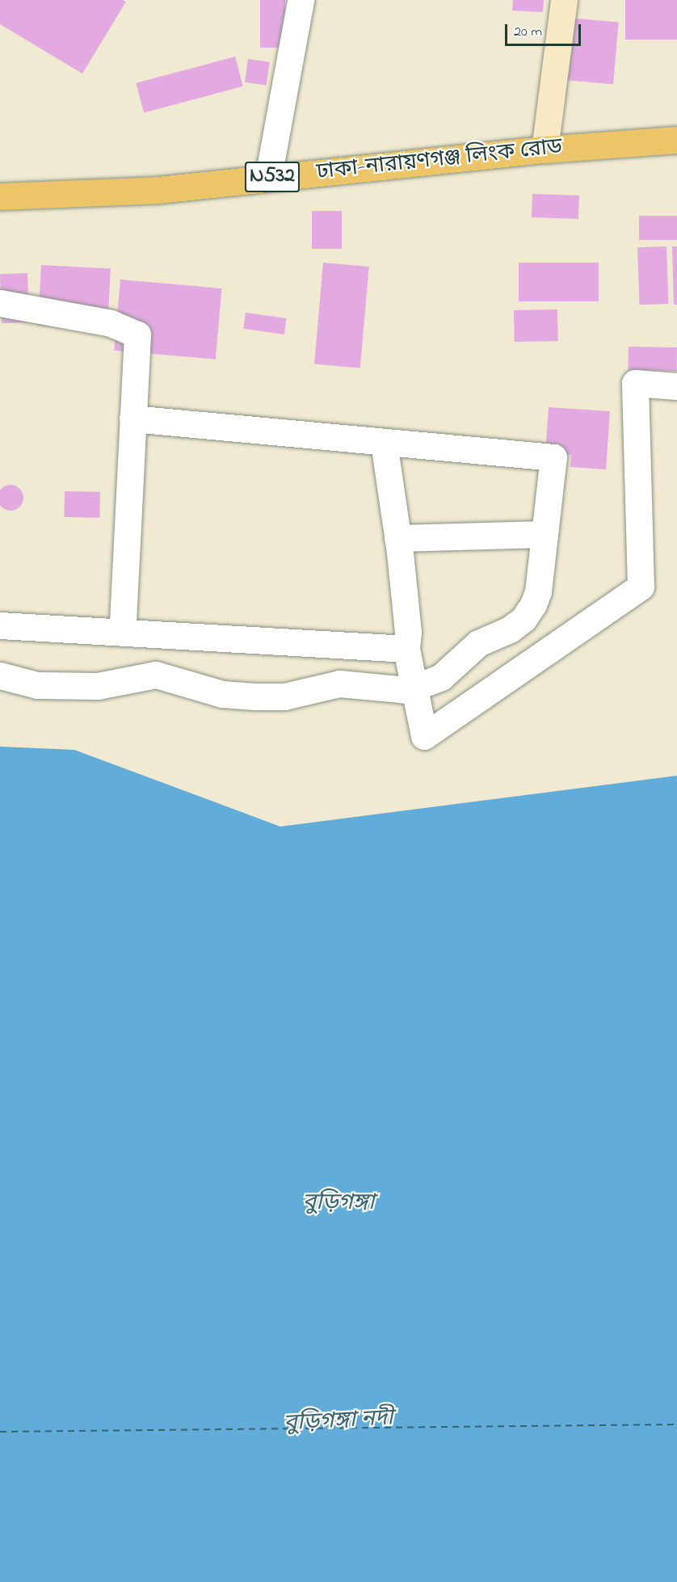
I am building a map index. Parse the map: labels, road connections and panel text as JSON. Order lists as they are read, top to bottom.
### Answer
{
  "streets": {
    "highway": ["ঢাকা-নারায়ণগঞ্জ লিংক রোড", "N532"]
  },
  "water": ["বুড়িগঙ্গা", "বুড়িগঙ্গা নদী"],
  "scale_bar": "20 m"
}
